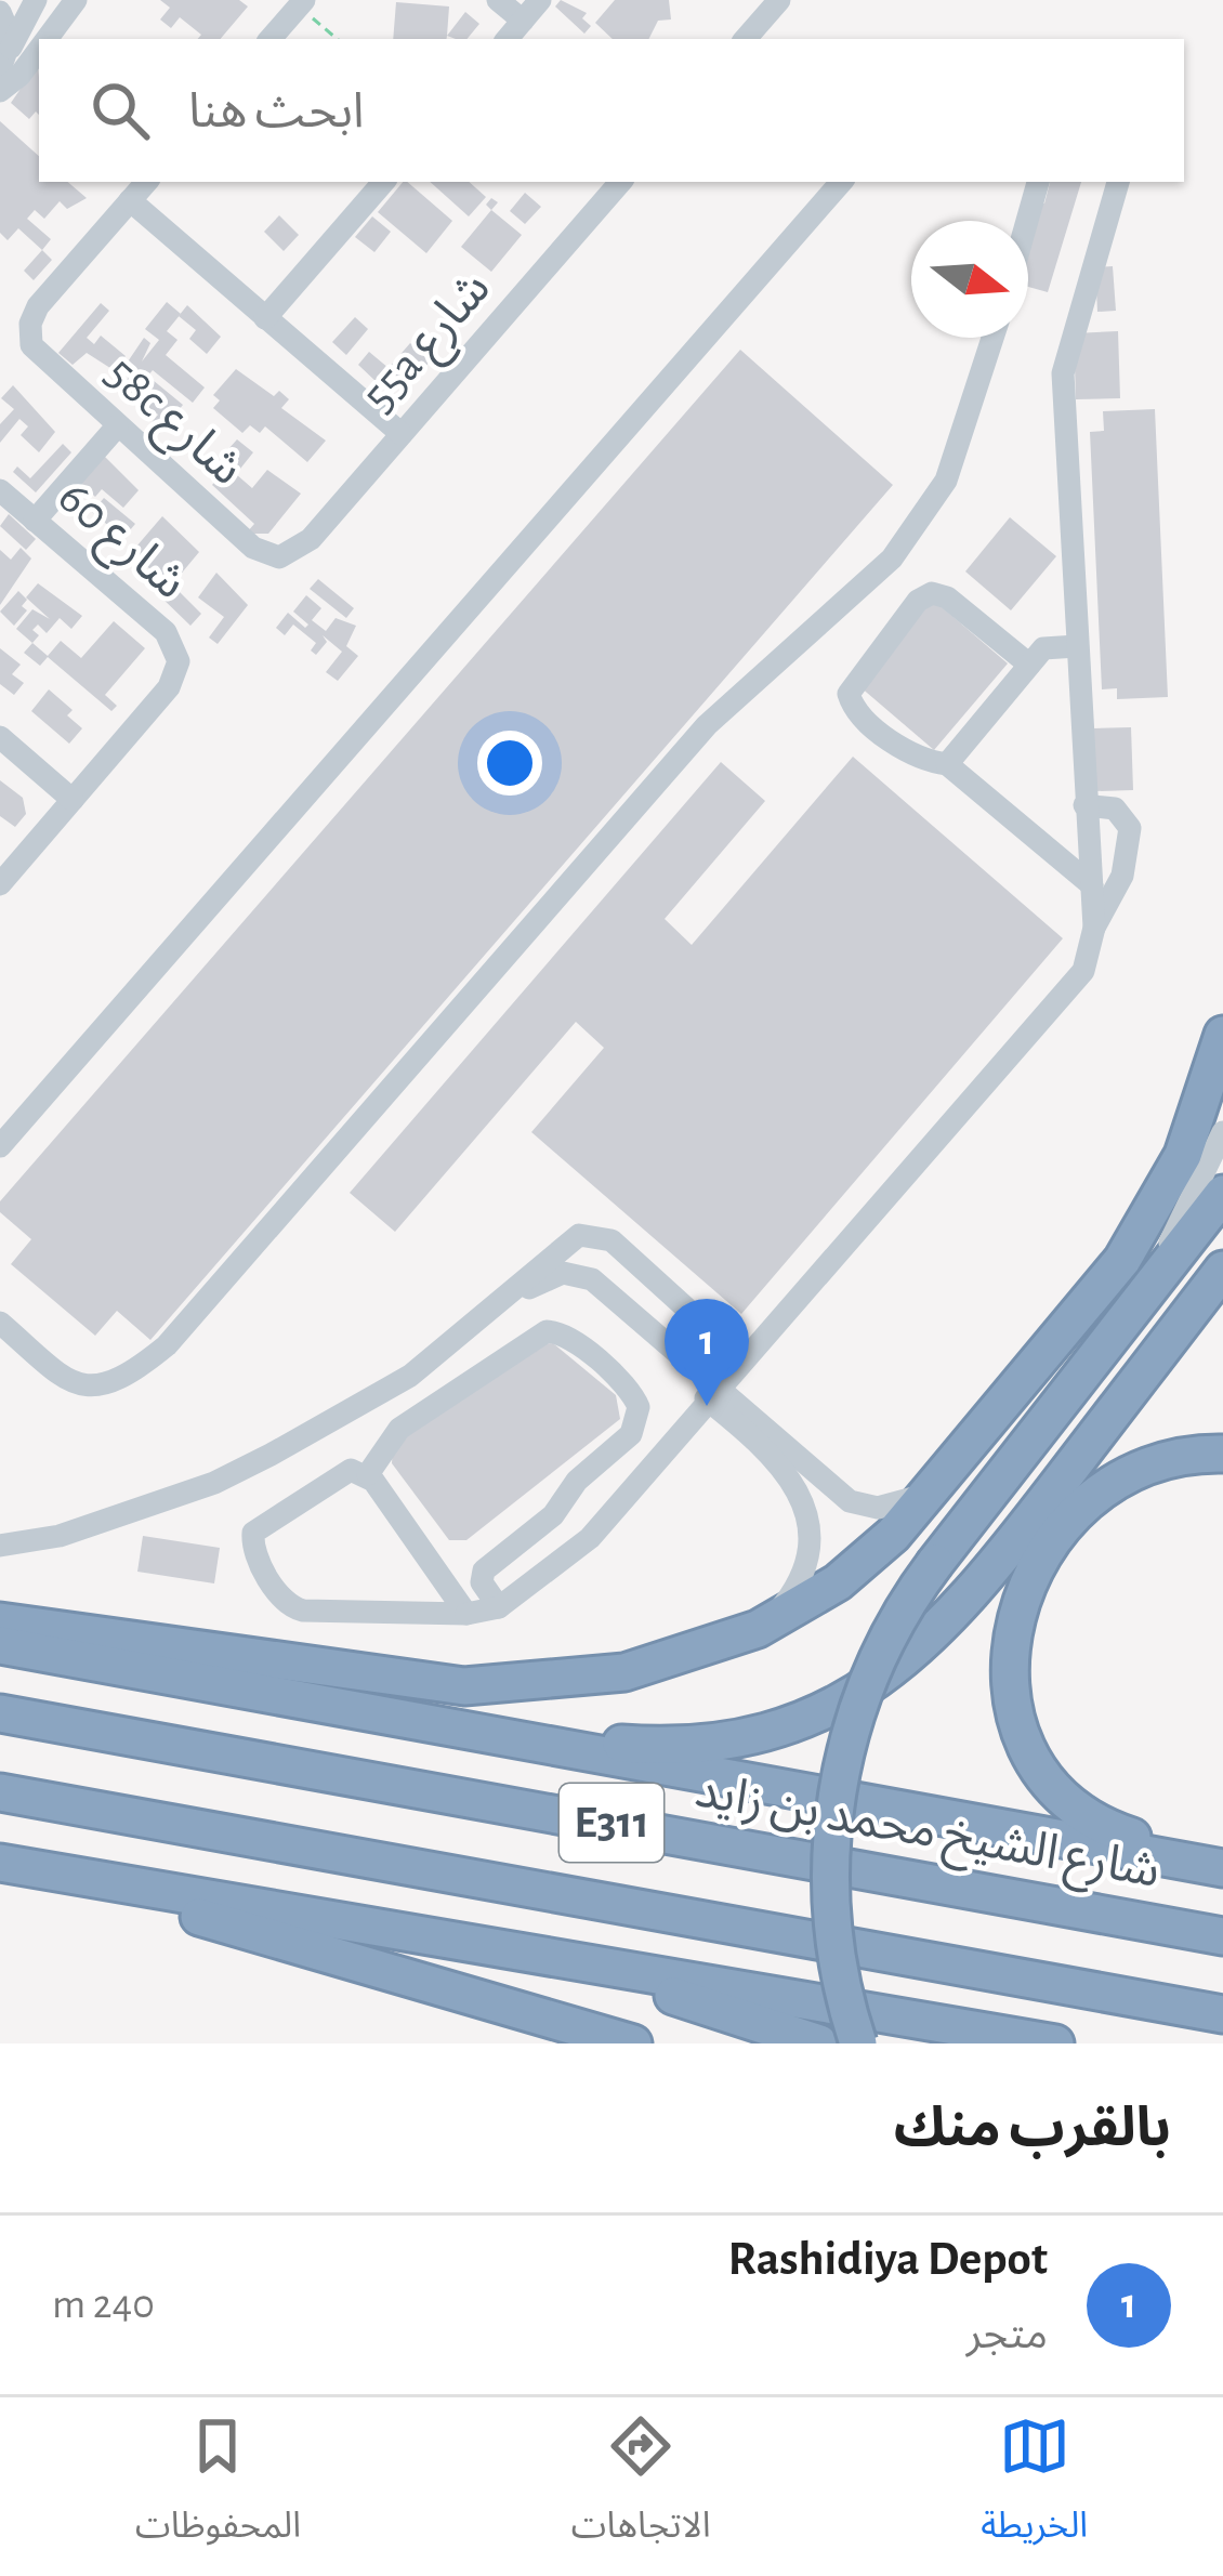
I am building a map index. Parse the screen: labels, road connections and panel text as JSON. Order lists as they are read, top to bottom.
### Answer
{
  "streets": {
    "highway": ["E311", "شارع الشيخ محمد بن زايد"],
    "street": ["55a شارع", "58c شارع", "شارع 60"]
  },
  "crossings": [
    ["55a شارع", "58c شارع"]
  ],
  "north": "right",
  "page": {
    "search": "ابحث هنا",
    "pins": "1",
    "heading": "بالقرب منك",
    "list": [
      {
        "mark": "1",
        "name": "Rashidiya Depot",
        "note": "متجر",
        "value": "240 m"
      }
    ],
    "nav": ["الخريطة", "الاتجاهات", "المحفوظات"]
  }
}
